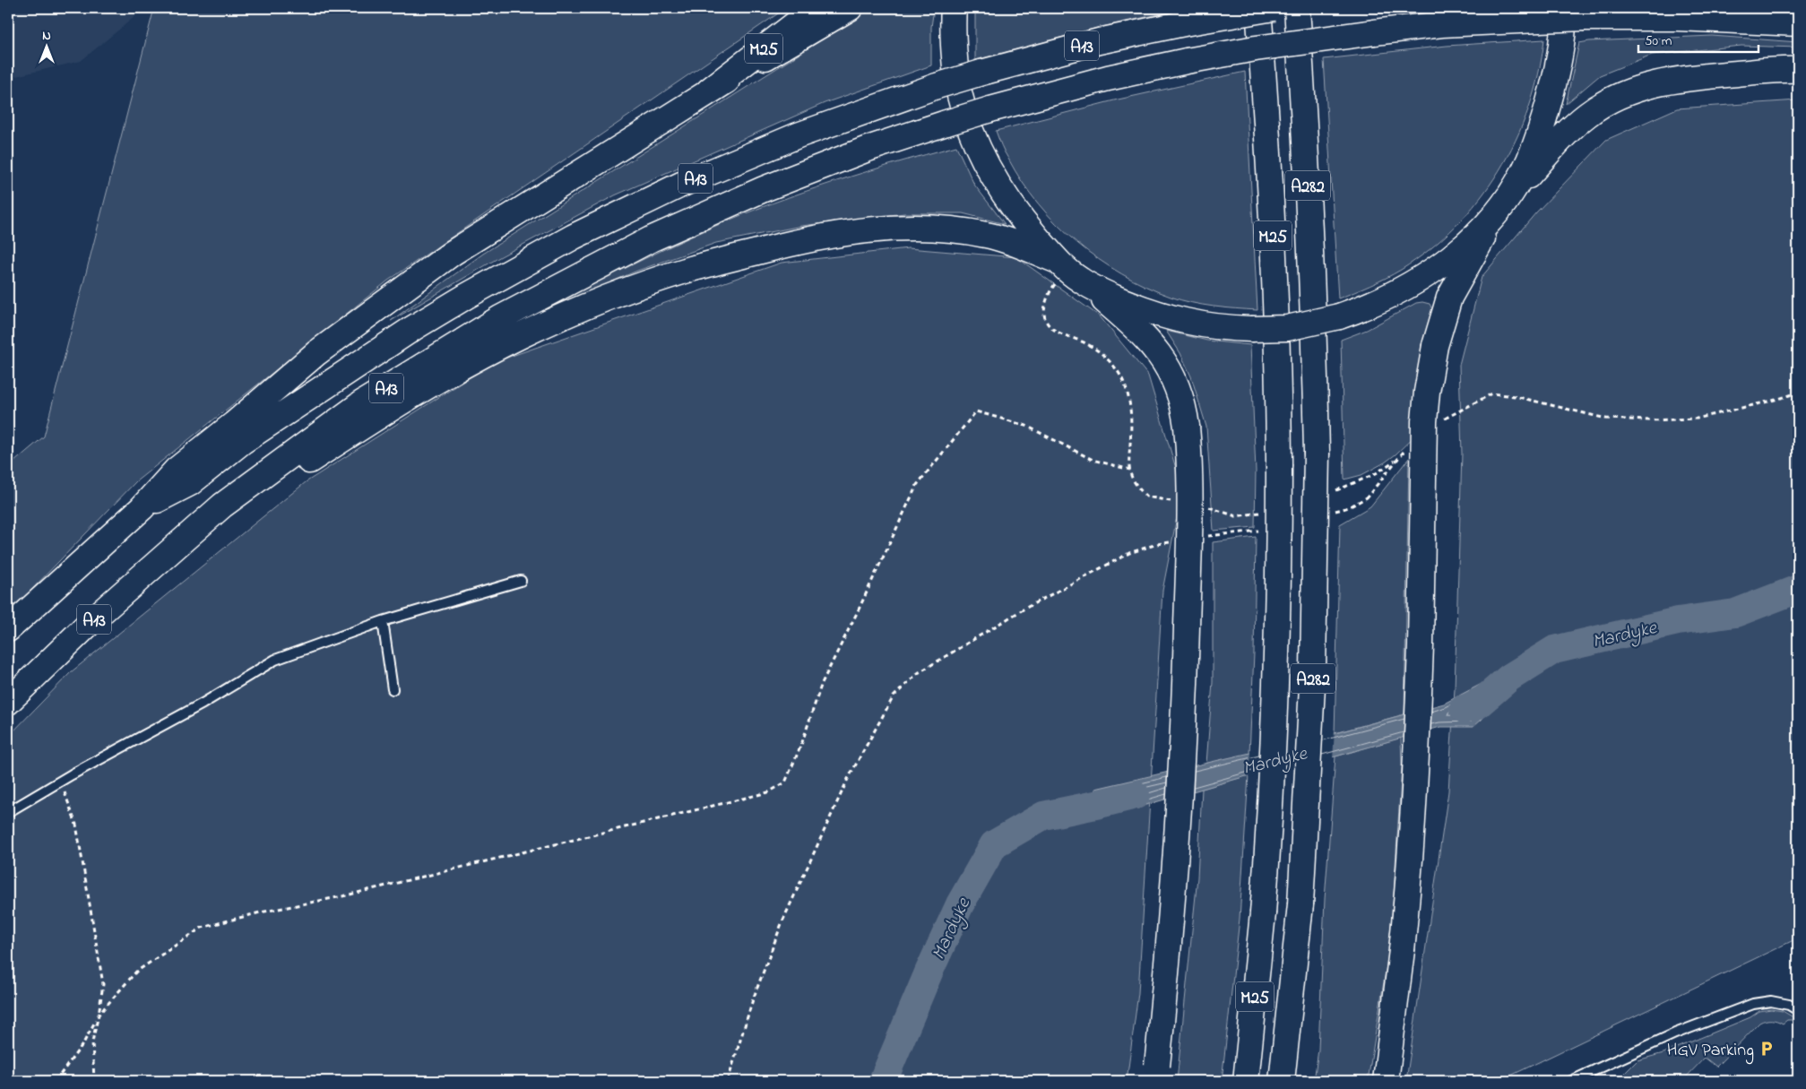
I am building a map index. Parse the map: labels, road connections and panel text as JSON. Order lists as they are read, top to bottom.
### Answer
{
  "streets": {
    "highway": ["A13", "M25", "A282"]
  },
  "water": ["Mardyke"],
  "places": {
    "parking": ["HGV Parking"]
  },
  "scale_bar": "50 m",
  "north": "top"
}
